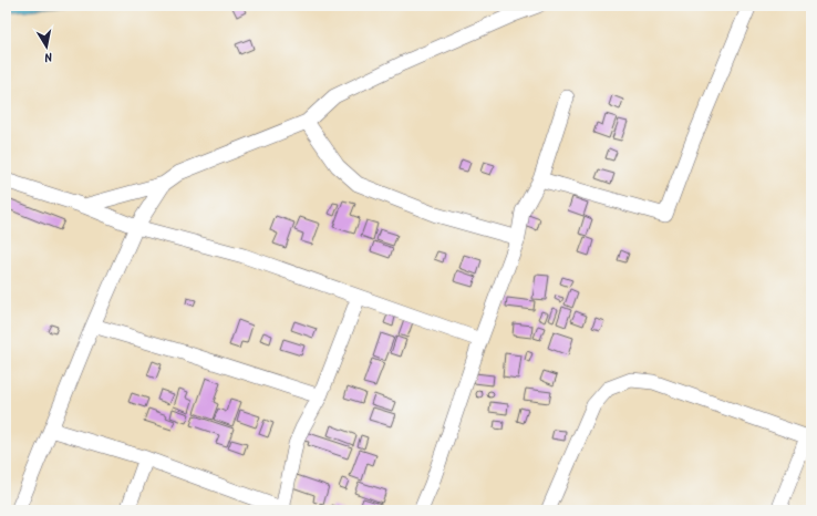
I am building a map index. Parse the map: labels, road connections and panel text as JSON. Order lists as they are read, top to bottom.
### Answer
{
  "north": "bottom"
}
